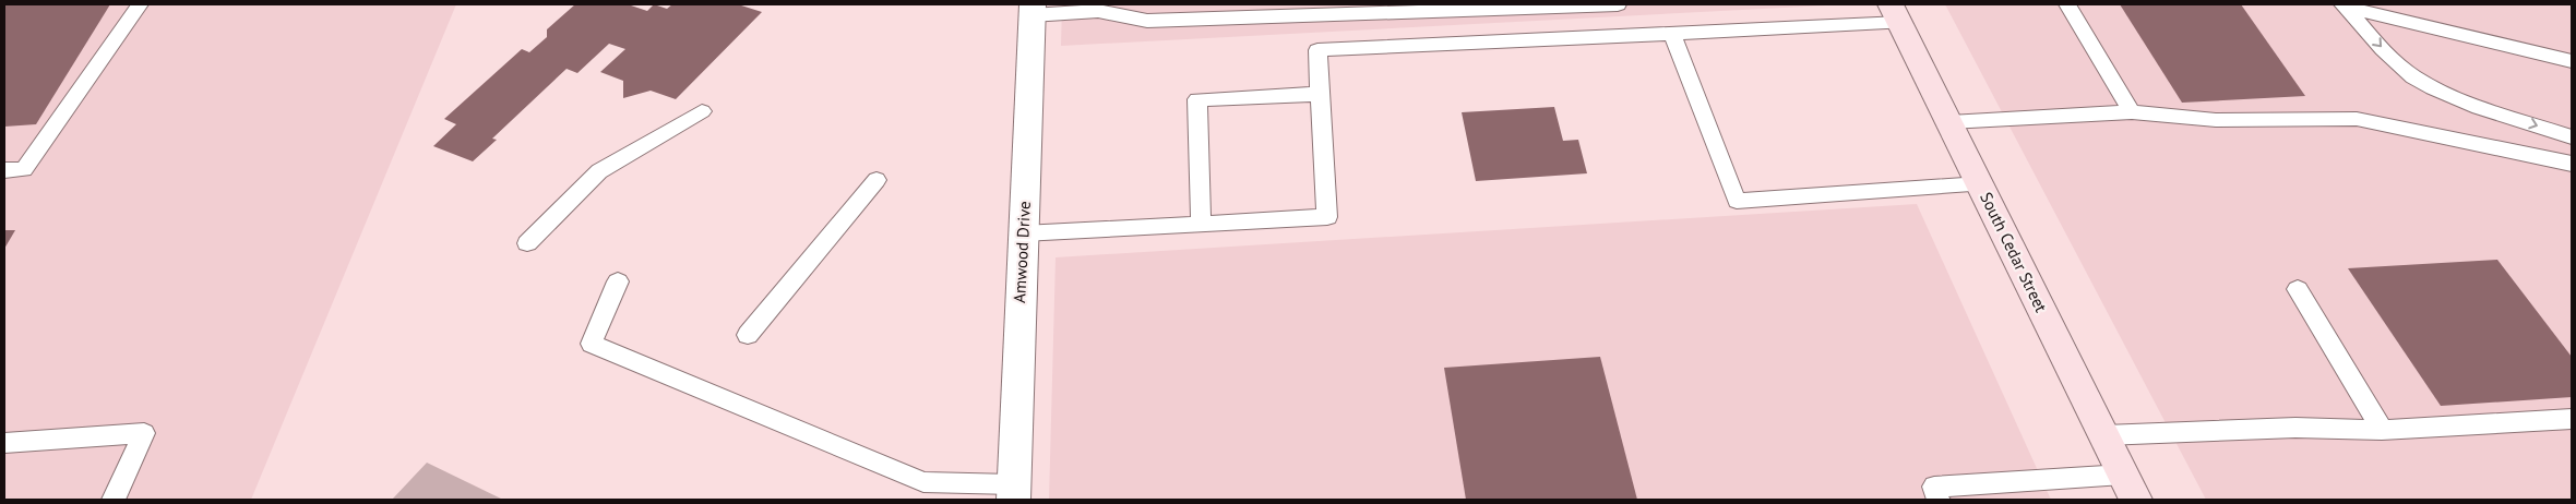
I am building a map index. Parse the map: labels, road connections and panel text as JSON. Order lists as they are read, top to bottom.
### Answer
{
  "streets": {
    "main road": ["South Cedar Street"],
    "street": ["Amwood Drive"]
  }
}
